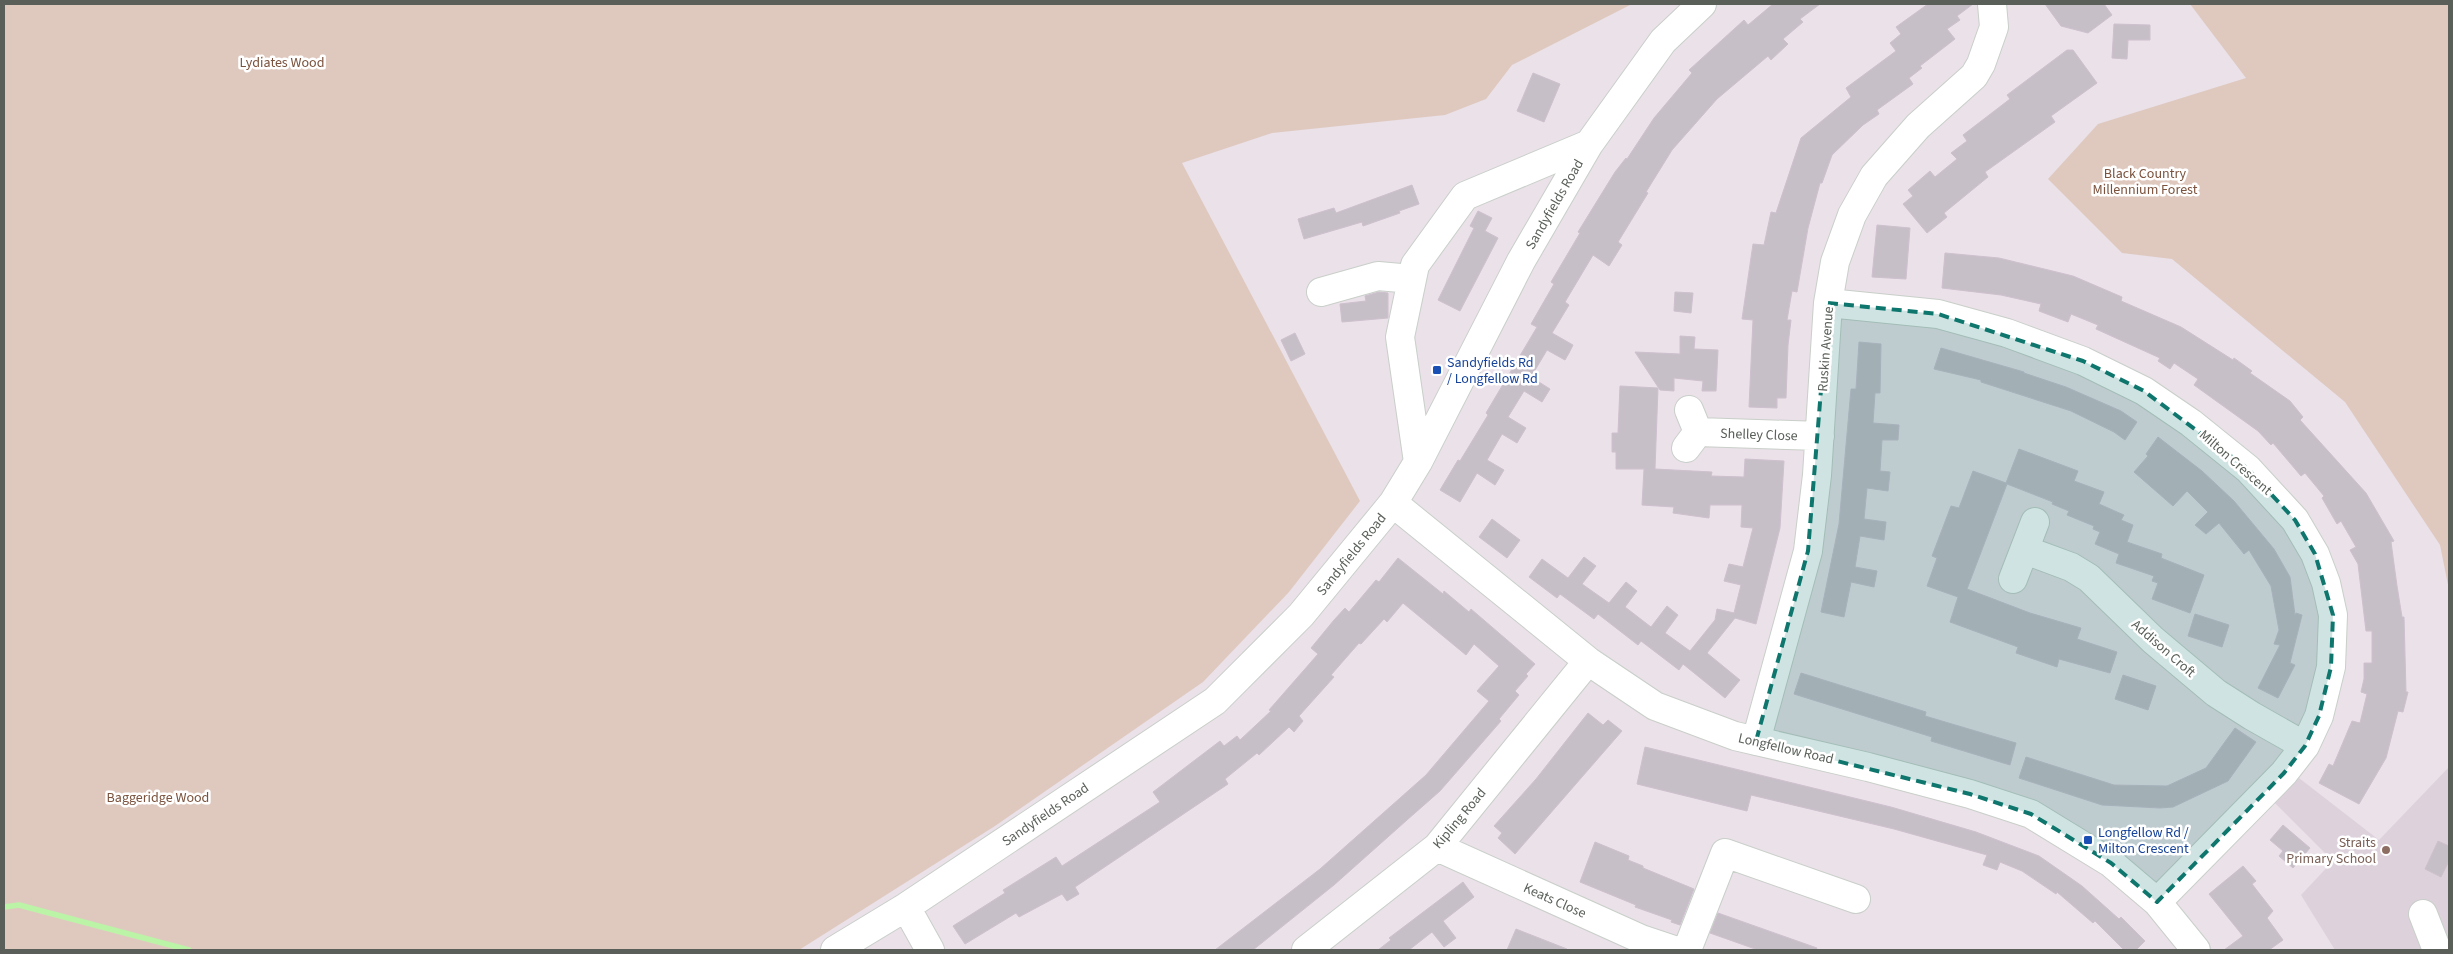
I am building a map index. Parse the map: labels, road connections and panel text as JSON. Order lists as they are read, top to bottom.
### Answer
{
  "streets": {
    "street": [
      "Sandyfields Road",
      "Ruskin Avenue",
      "Shelley Close",
      "Milton Crescent",
      "Addison Croft",
      "Longfellow Road",
      "Kipling Road",
      "Keats Close"
    ]
  },
  "crossings": [
    ["Sandyfields Road", "Longfellow Road"],
    ["Ruskin Avenue", "Shelley Close"],
    ["Ruskin Avenue", "Milton Crescent"],
    ["Ruskin Avenue", "Longfellow Road"],
    ["Milton Crescent", "Addison Croft"],
    ["Milton Crescent", "Longfellow Road"],
    ["Longfellow Road", "Kipling Road"],
    ["Kipling Road", "Keats Close"]
  ],
  "parks": ["Lydiates Wood", "Black Country Millennium Forest", "Baggeridge Wood"],
  "places": {
    "transit": ["Sandyfields Rd / Longfellow Rd", "Longfellow Rd / Milton Crescent"],
    "other": ["Straits Primary School"]
  }
}
